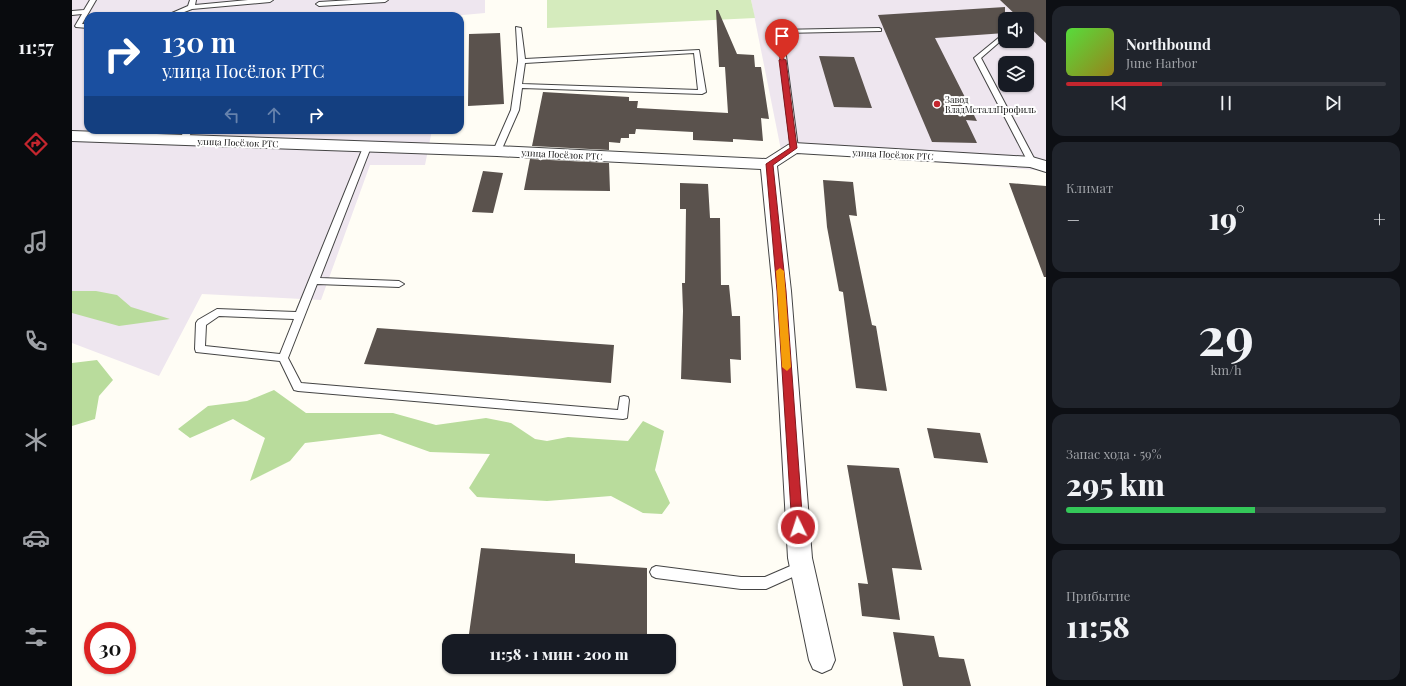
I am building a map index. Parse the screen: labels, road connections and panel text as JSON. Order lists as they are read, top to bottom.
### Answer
{
  "streets": {
    "street": ["улица Посёлок РТС"]
  },
  "places": ["Завод ВладМеталлПрофиль"],
  "page": {
    "tabs": "11:57",
    "turn": ["130 m", "улица Посёлок РТС"],
    "song": ["Northbound", "June Harbor"],
    "tile": [
      "Климат",
      ["29", "km/h"],
      ["Запас хода · 59%", "295 km"],
      ["Прибытие", "11:58"]
    ],
    "heat": ["−", "19°", "+"],
    "limit": "30",
    "trip": "11:58 · 1 мин · 200 m"
  }
}
